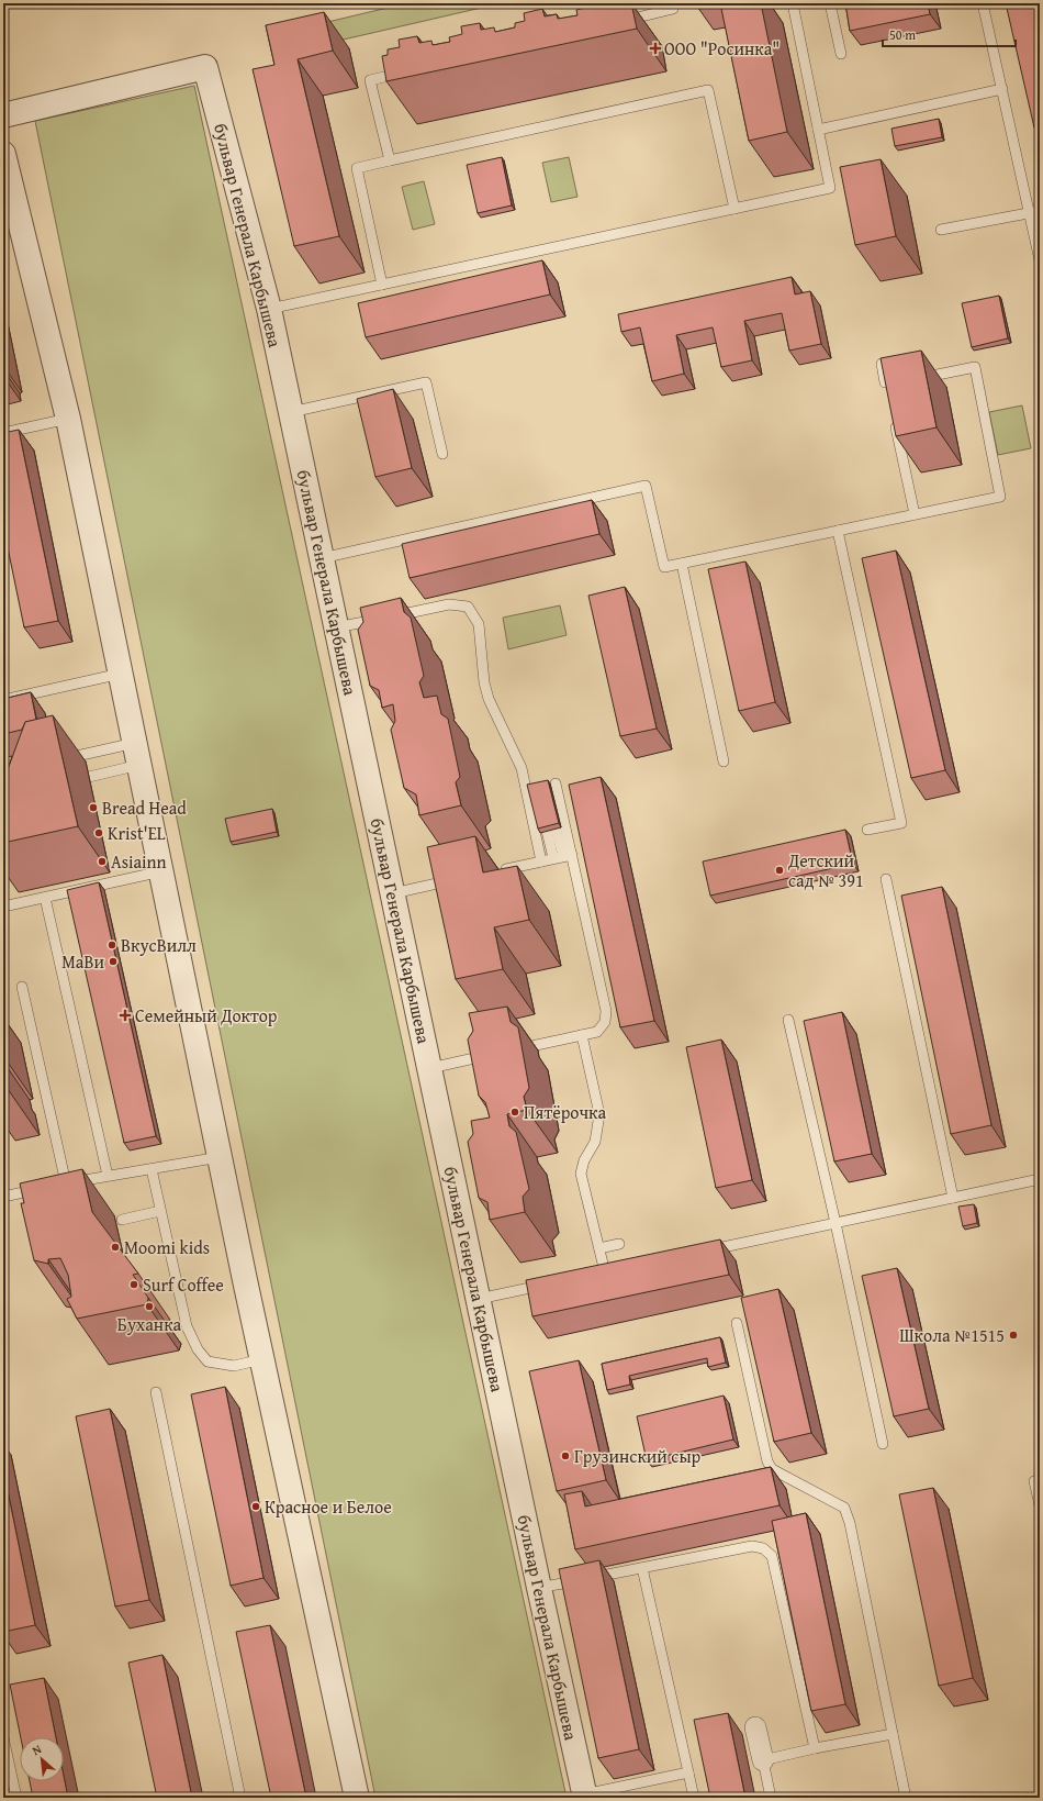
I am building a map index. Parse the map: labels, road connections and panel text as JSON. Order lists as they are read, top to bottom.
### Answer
{
  "streets": {
    "street": ["бульвар Генерала Карбышева"]
  },
  "places": {
    "health": ["ООО \"Росинка\"", "Семейный Доктор"],
    "other": [
      "Bread Head",
      "Krist'EL",
      "Asiainn",
      "Детский сад № 391",
      "ВкусВилл",
      "МаВи",
      "Пятёрочка",
      "Moomi kids",
      "Surf Coffee",
      "Буханка",
      "Школа №1515",
      "Грузинский сыр",
      "Красное и Белое"
    ]
  },
  "scale_bar": "50 m",
  "north": "top left"
}
